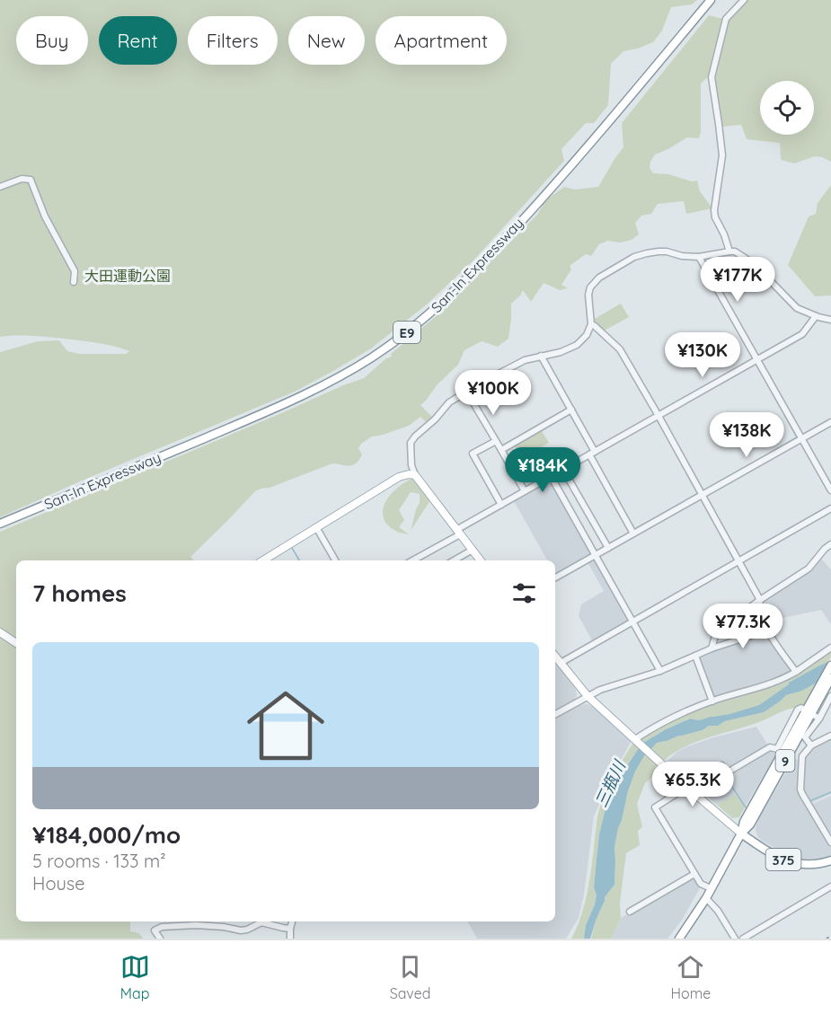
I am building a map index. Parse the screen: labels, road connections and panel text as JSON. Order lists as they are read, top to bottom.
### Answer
{
  "streets": {
    "highway": [
      "San-In Expressway",
      "E9",
      "9",
      "375"
    ]
  },
  "crossings": [
    ["9", "375"]
  ],
  "water": ["三瓶川"],
  "parks": ["大田運動公園"],
  "page": {
    "chip": [
      "Buy",
      "Rent",
      "Filters",
      "New",
      "Apartment"
    ],
    "price": [
      "¥177K",
      "¥130K",
      "¥100K",
      "¥138K",
      "¥184K",
      "¥77.3K",
      "¥65.3K"
    ],
    "heading": "7 homes",
    "list": [
      {
        "name": "¥184,000/mo",
        "note": "5 rooms · 133 m² · House"
      }
    ],
    "tabs": ["Map", "Saved", "Home"]
  }
}
